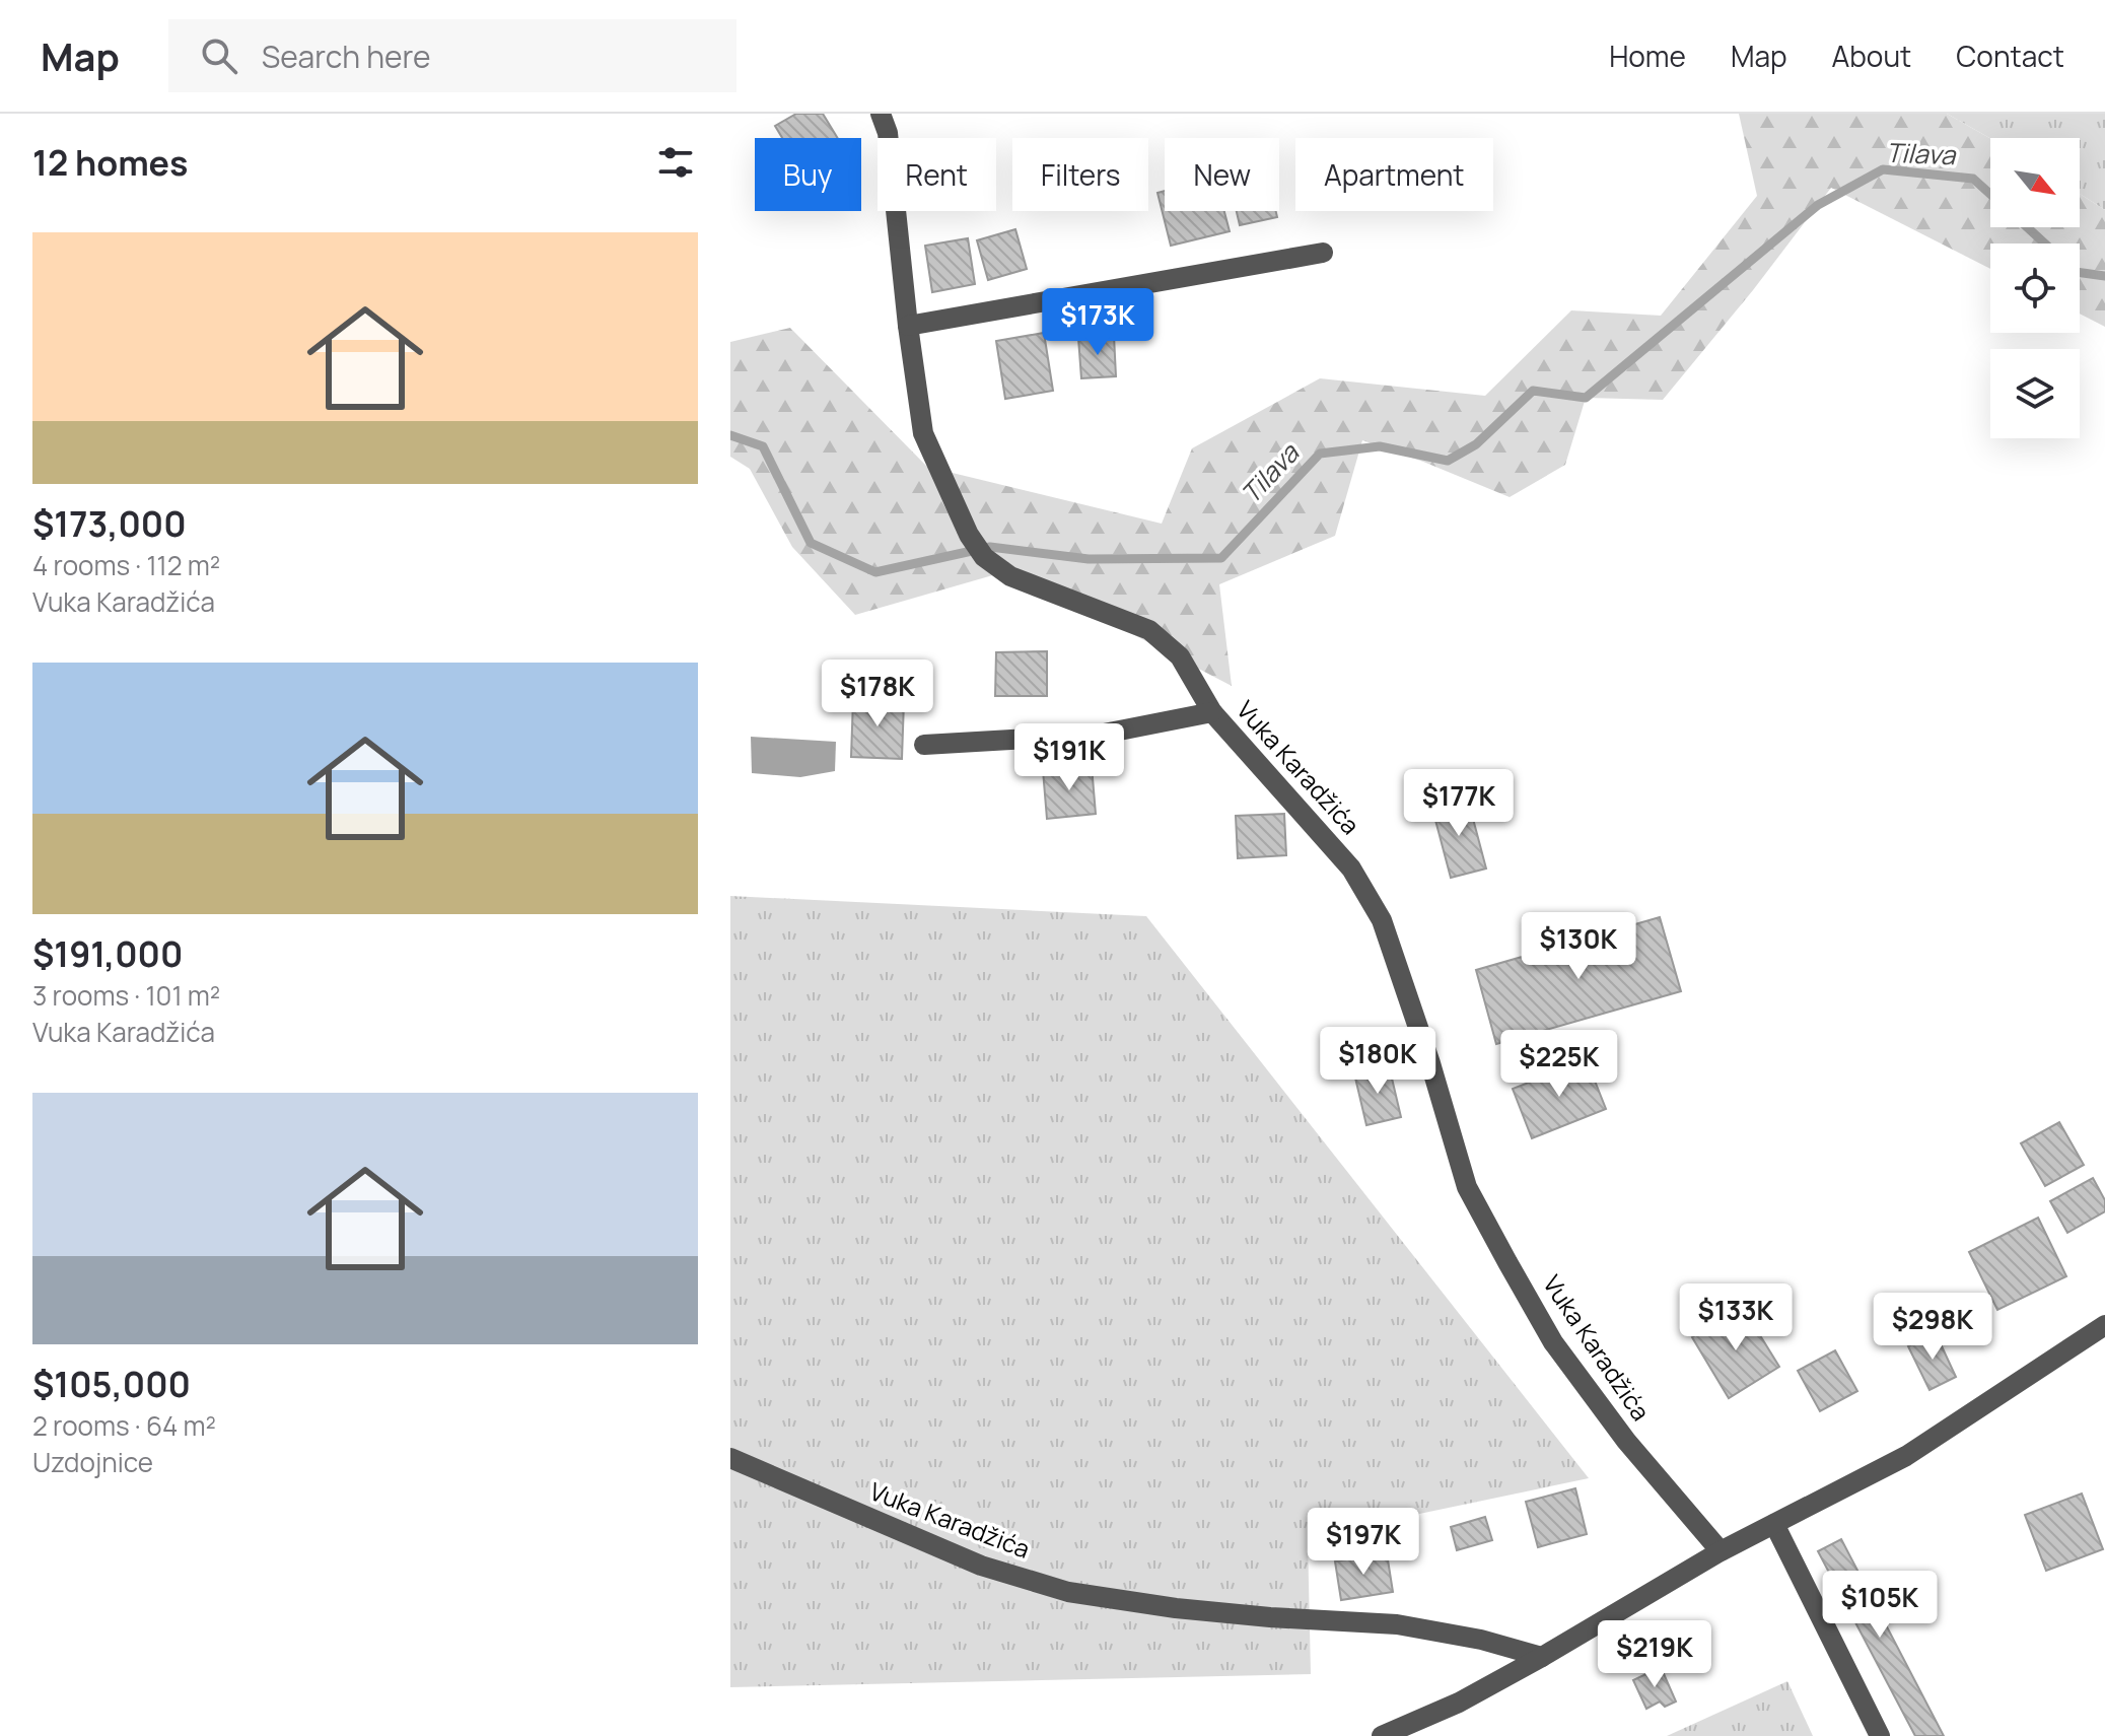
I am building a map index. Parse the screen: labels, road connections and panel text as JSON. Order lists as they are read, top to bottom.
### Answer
{
  "streets": {
    "street": ["Vuka Karadžića"]
  },
  "water": ["Tilava"],
  "north": "bottom right",
  "page": {
    "header": "Map",
    "search": "Search here",
    "nav": [
      "Home",
      "Map",
      "About",
      "Contact"
    ],
    "heading": "12 homes",
    "chip": [
      "Buy",
      "Rent",
      "Filters",
      "New",
      "Apartment"
    ],
    "list": [
      {
        "name": "$173,000",
        "note": "4 rooms · 112 m² · Vuka Karadžića"
      },
      {
        "name": "$191,000",
        "note": "3 rooms · 101 m² · Vuka Karadžića"
      },
      {
        "name": "$105,000",
        "note": "2 rooms · 64 m² · Uzdojnice"
      }
    ],
    "price": [
      "$173K",
      "$178K",
      "$191K",
      "$177K",
      "$130K",
      "$180K",
      "$225K",
      "$133K",
      "$298K",
      "$197K",
      "$105K",
      "$219K"
    ]
  }
}
